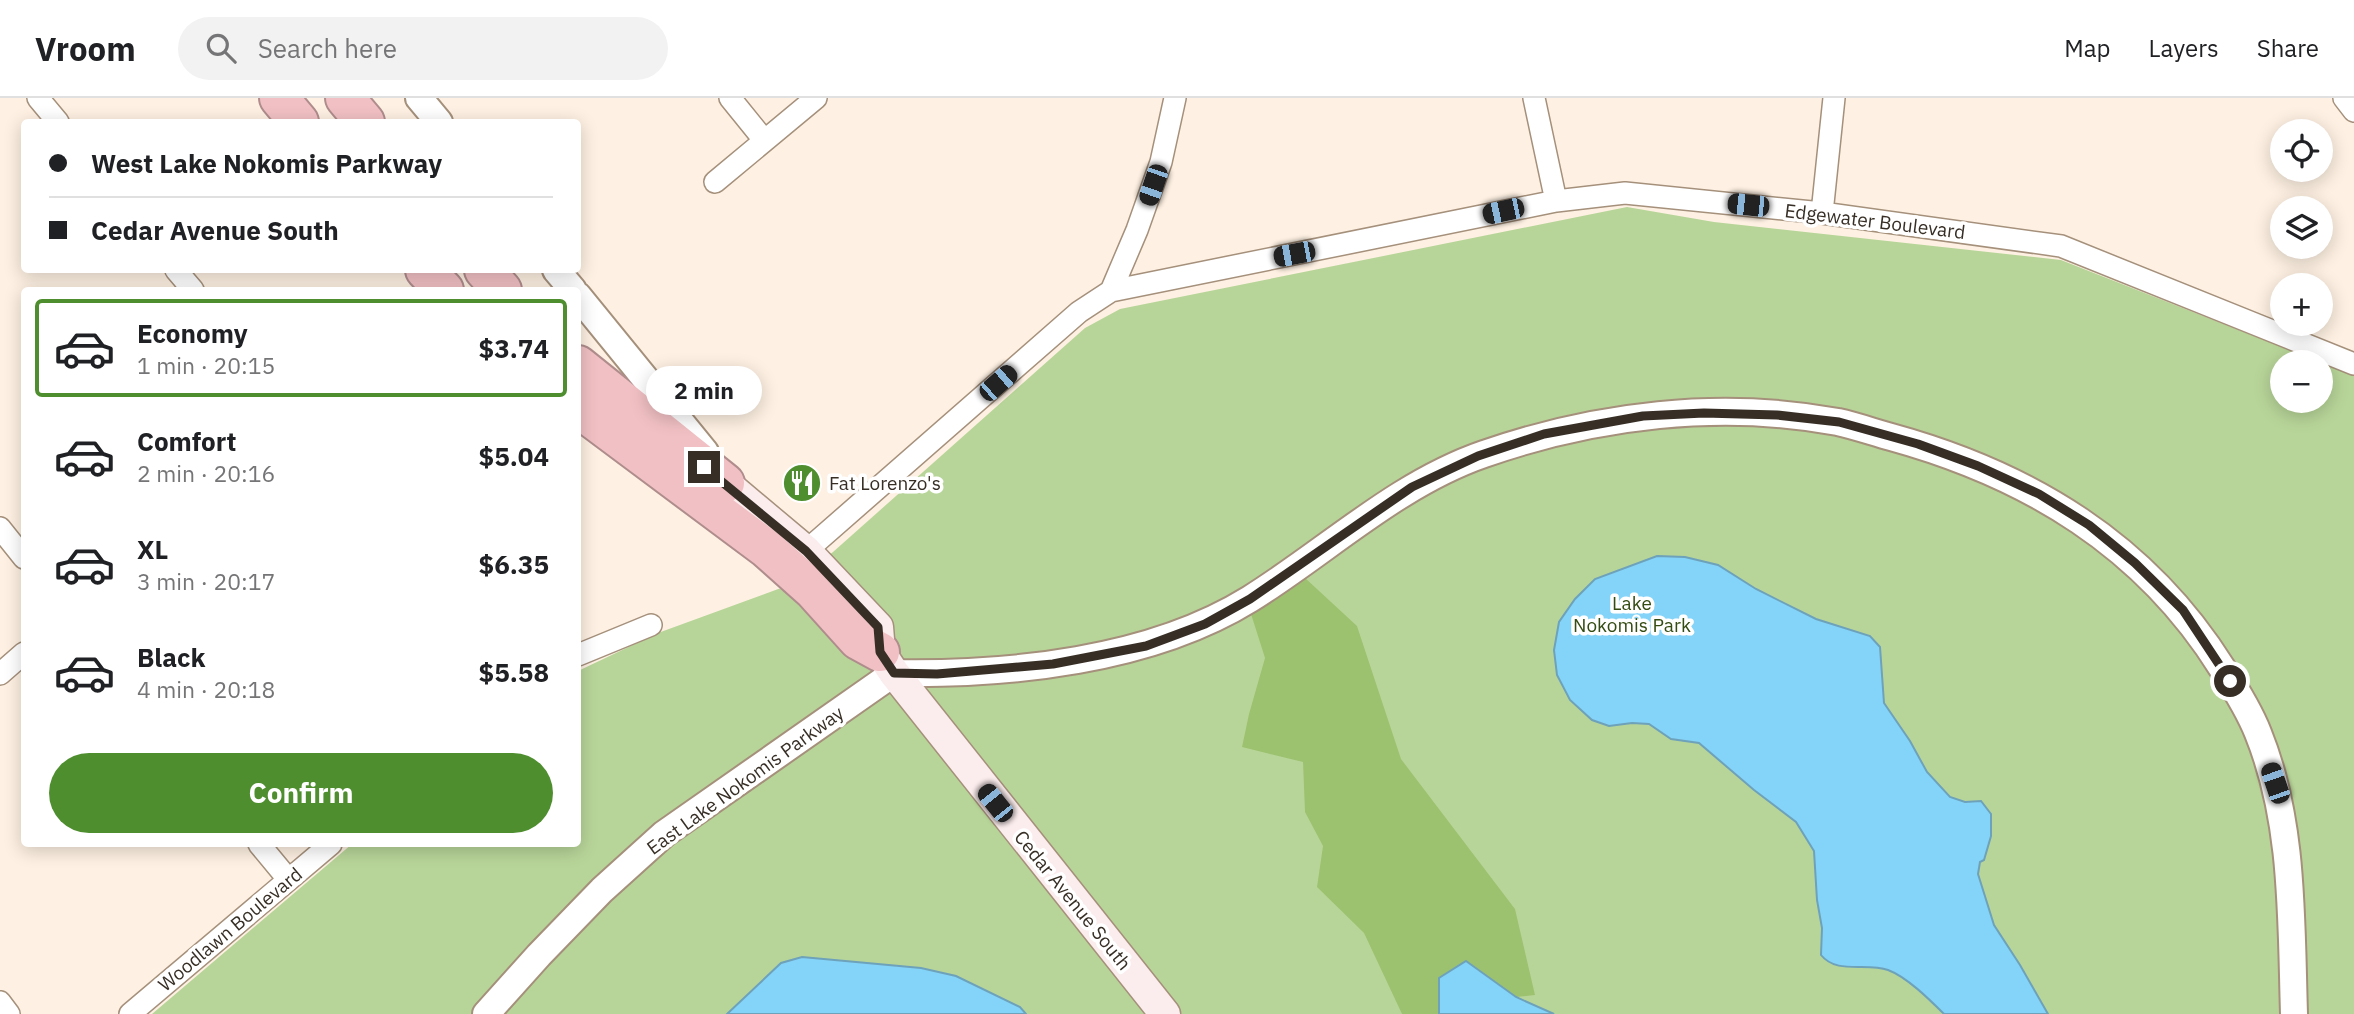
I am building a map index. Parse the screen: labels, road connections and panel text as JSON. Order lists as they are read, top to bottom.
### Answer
{
  "streets": {
    "highway": ["Cedar Avenue South"],
    "street": ["Edgewater Boulevard", "East Lake Nokomis Parkway", "Woodlawn Boulevard"]
  },
  "crossings": [
    ["Edgewater Boulevard", "Cedar Avenue South"],
    ["East Lake Nokomis Parkway", "Cedar Avenue South"]
  ],
  "parks": ["Lake Nokomis Park"],
  "places": {
    "restaurant": ["Fat Lorenzo's"]
  },
  "page": {
    "header": "Vroom",
    "search": "Search here",
    "nav": ["Map", "Layers", "Share"],
    "map_buttons": ["+", "−"],
    "banner": ["West Lake Nokomis Parkway", "Cedar Avenue South"],
    "list": [
      {
        "name": "Economy",
        "note": "1 min · 20:15",
        "value": "$3.74"
      },
      {
        "name": "Comfort",
        "note": "2 min · 20:16",
        "value": "$5.04"
      },
      {
        "name": "XL",
        "note": "3 min · 20:17",
        "value": "$6.35"
      },
      {
        "name": "Black",
        "note": "4 min · 20:18",
        "value": "$5.58"
      }
    ],
    "bubble": "2 min",
    "buttons": "Confirm"
  }
}
